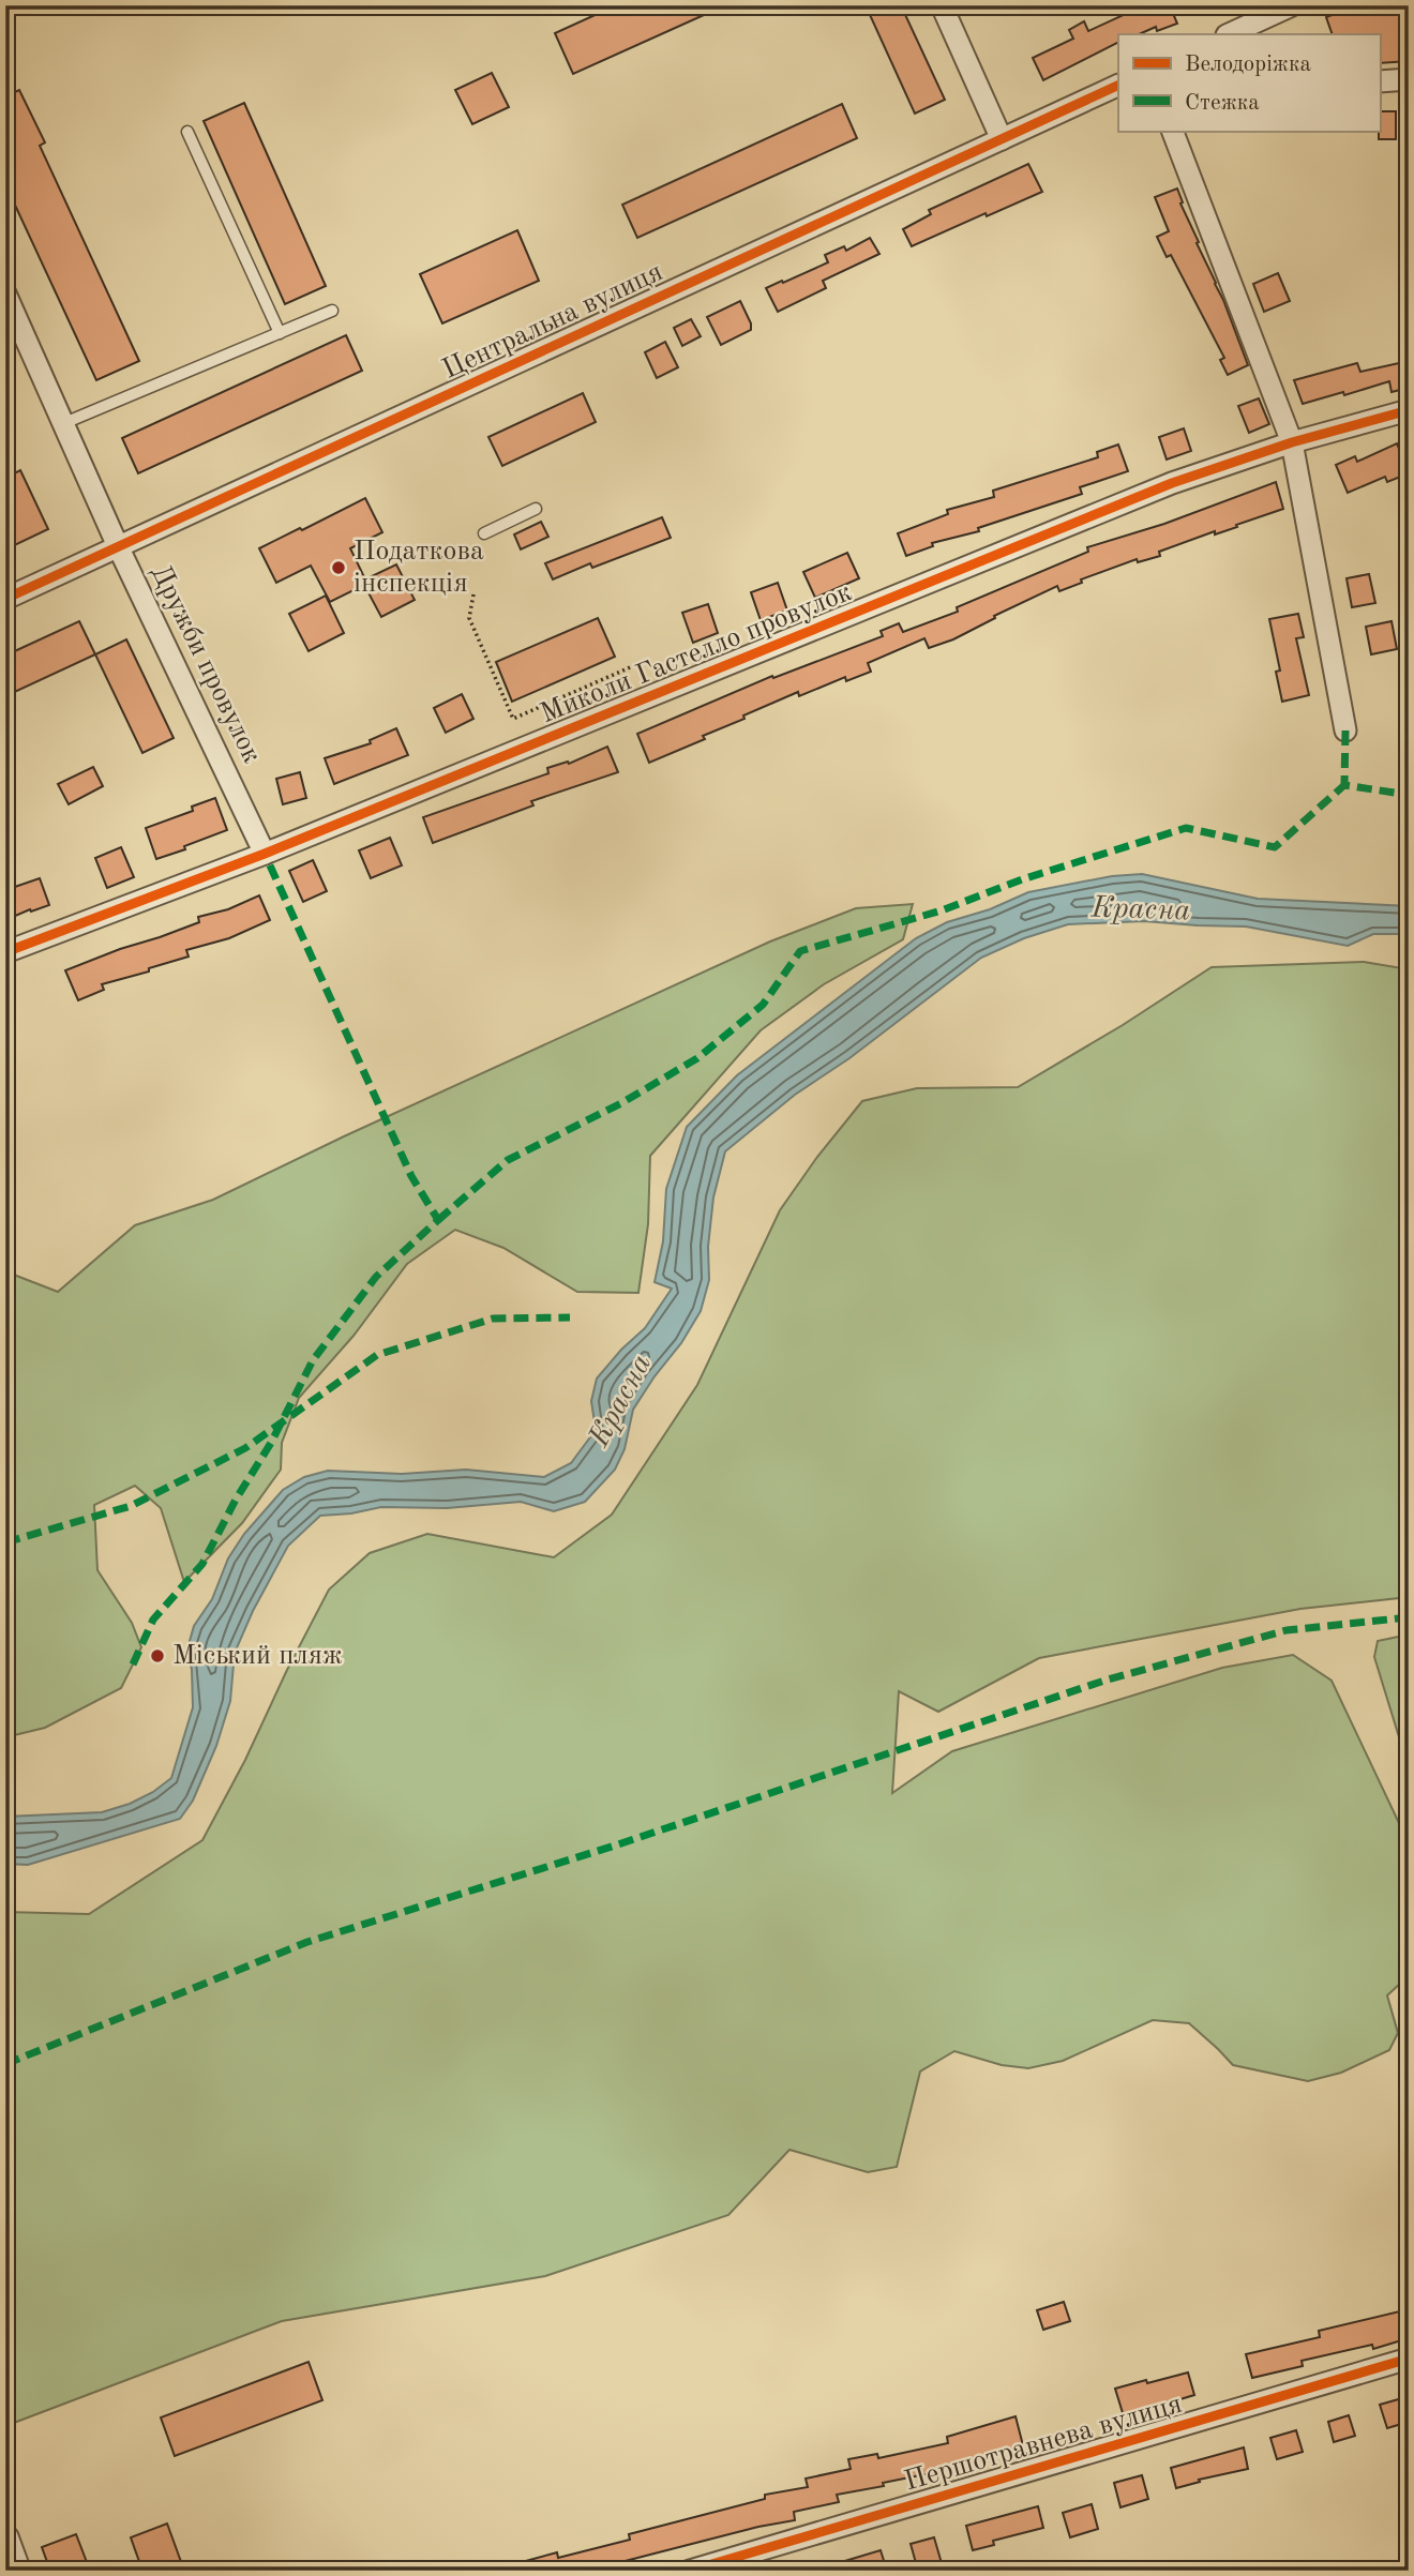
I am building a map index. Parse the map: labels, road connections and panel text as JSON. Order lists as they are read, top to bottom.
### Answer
{
  "streets": {
    "street": [
      "Центральна вулиця",
      "Миколи Гастелло провулок",
      "Дружби провулок",
      "Першотравнева вулиця"
    ]
  },
  "crossings": [
    ["Центральна вулиця", "Дружби провулок"],
    ["Миколи Гастелло провулок", "Дружби провулок"]
  ],
  "water": ["Красна"],
  "places": ["Податкова інспекція", "Міський пляж"],
  "legend": ["Велодоріжка", "Стежка"]
}
